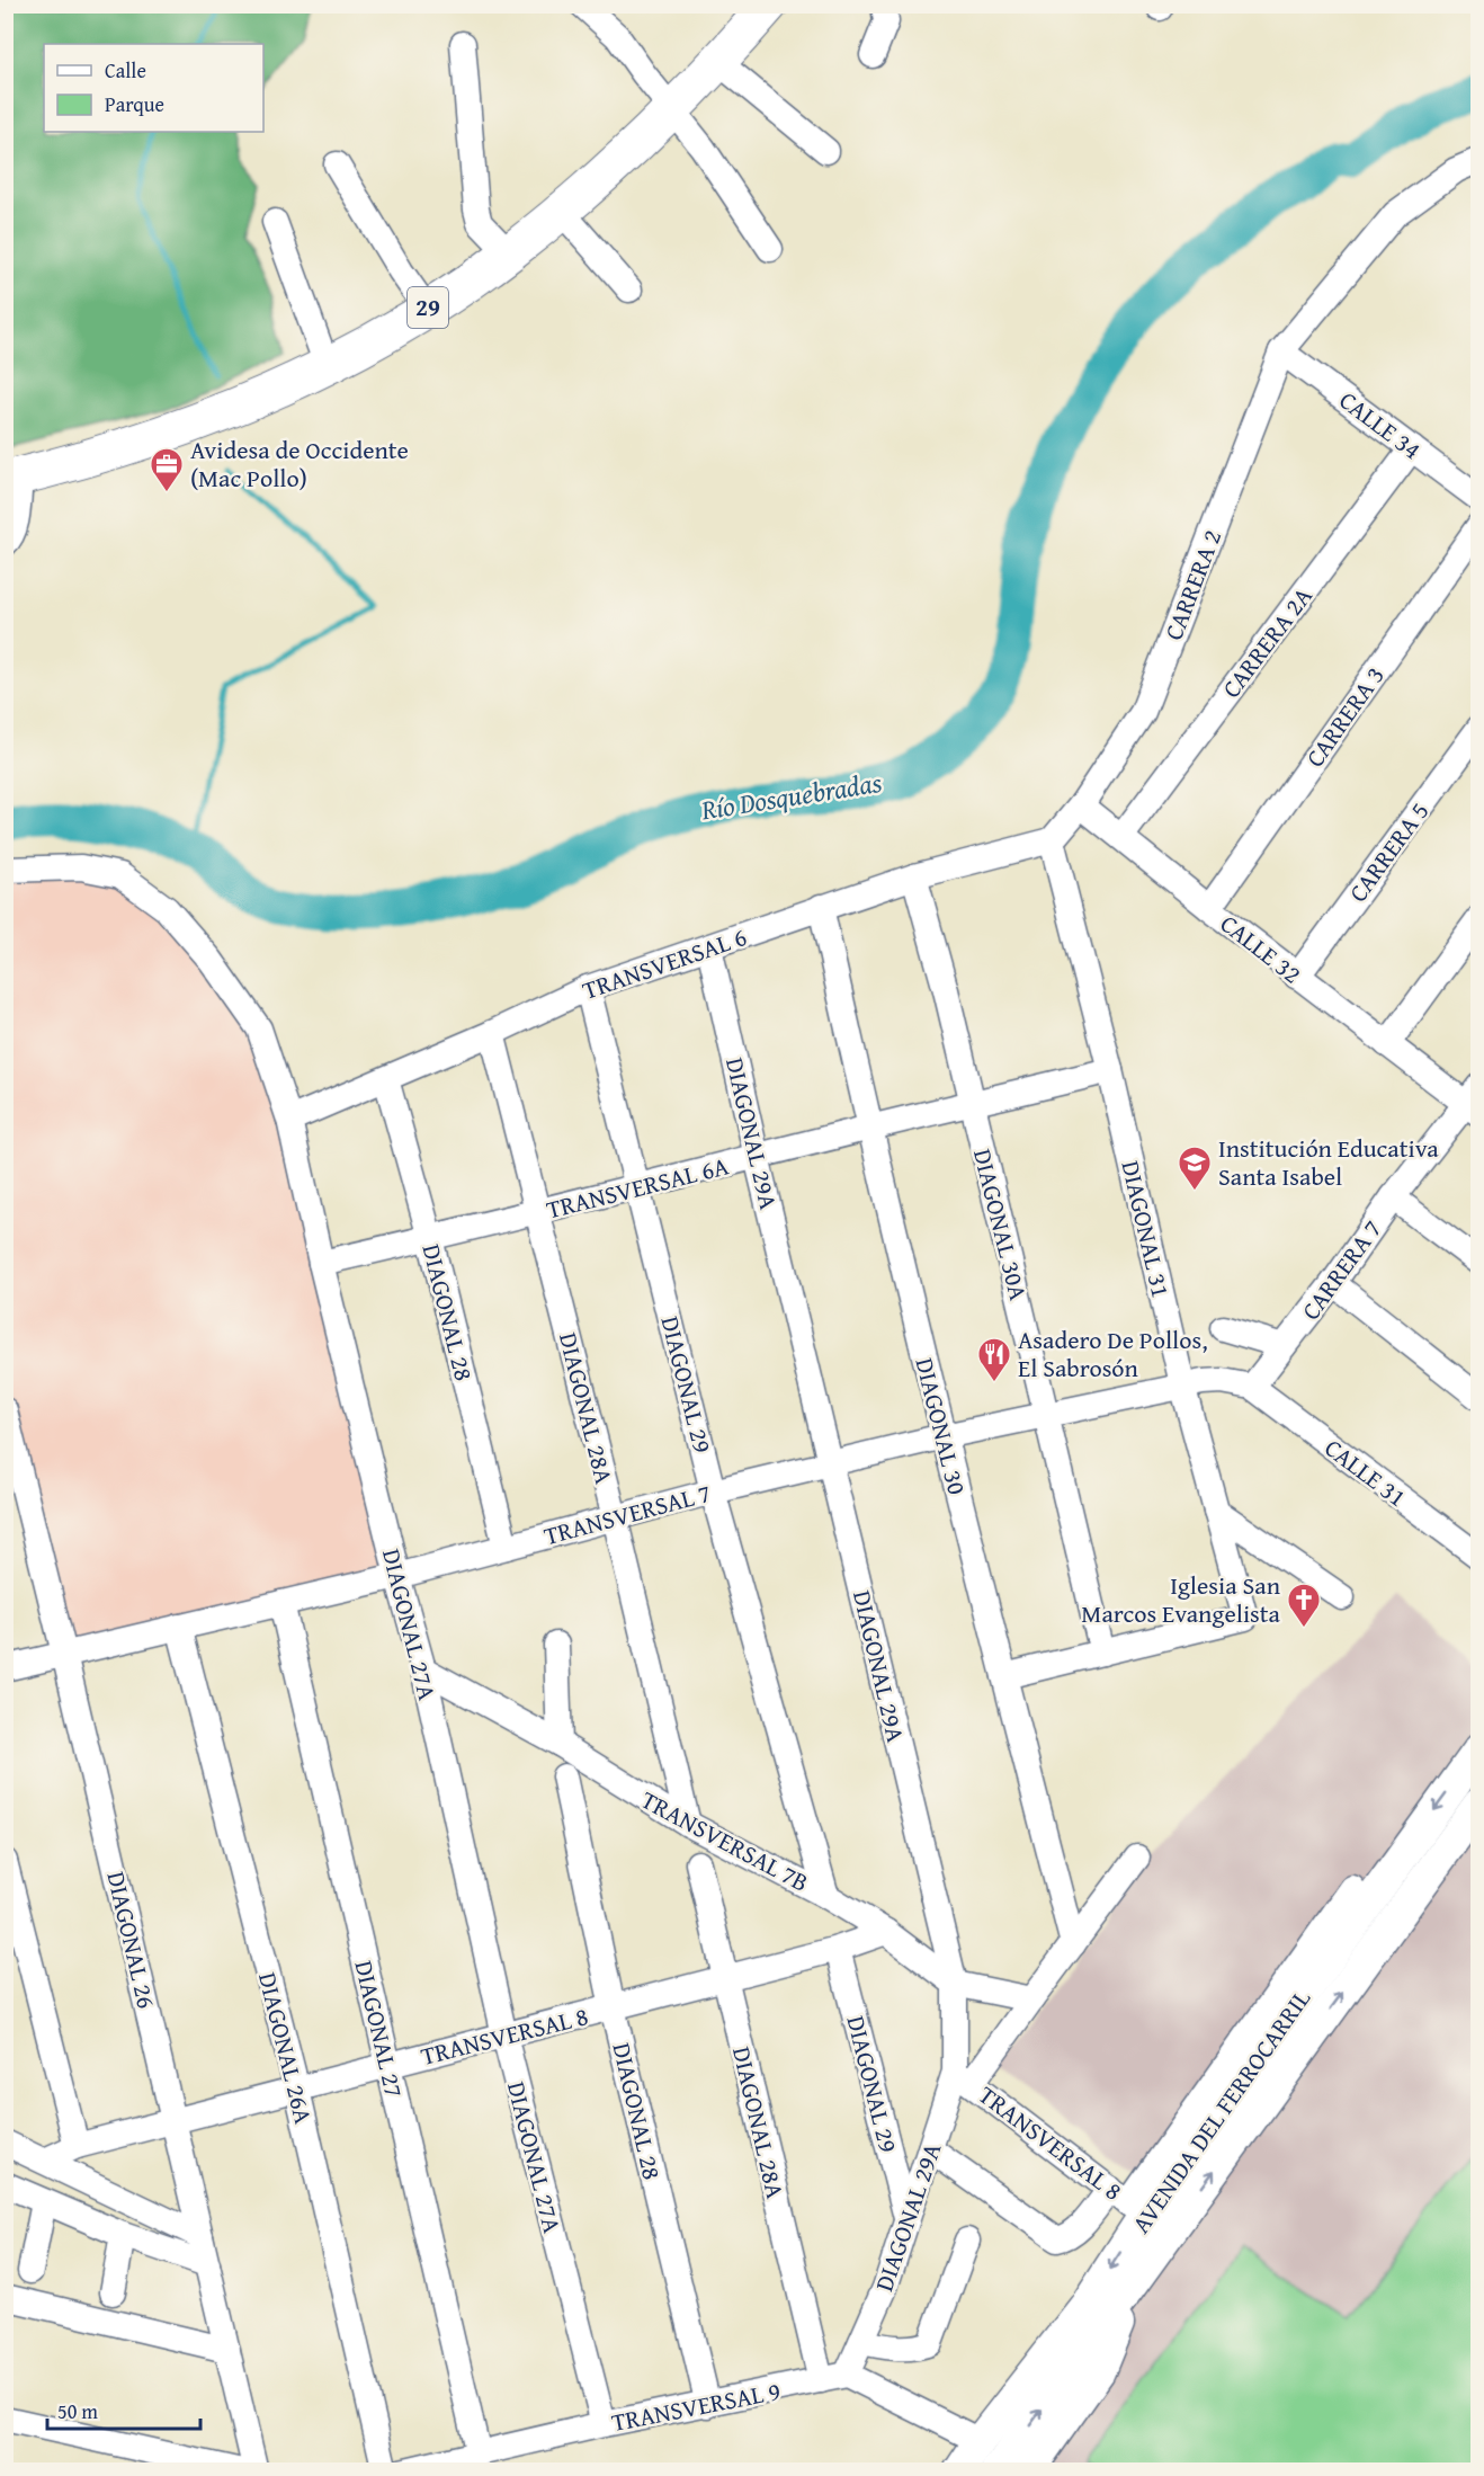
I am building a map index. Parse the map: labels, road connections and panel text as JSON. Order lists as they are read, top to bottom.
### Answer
{
  "streets": {
    "highway": ["29"],
    "main road": ["AVENIDA DEL FERROCARRIL"],
    "street": [
      "CALLE 34",
      "CARRERA 2",
      "CARRERA 2A",
      "CARRERA 3",
      "CARRERA 5",
      "CALLE 32",
      "TRANSVERSAL 6",
      "DIAGONAL 29A",
      "TRANSVERSAL 6A",
      "DIAGONAL 30A",
      "DIAGONAL 31",
      "CARRERA 7",
      "DIAGONAL 28",
      "DIAGONAL 29",
      "DIAGONAL 28A",
      "DIAGONAL 30",
      "CALLE 31",
      "TRANSVERSAL 7",
      "DIAGONAL 27A",
      "TRANSVERSAL 7B",
      "DIAGONAL 26",
      "DIAGONAL 27",
      "TRANSVERSAL 8",
      "DIAGONAL 26A",
      "TRANSVERSAL 9"
    ]
  },
  "crossings": [
    ["CALLE 34", "CARRERA 2"],
    ["CALLE 34", "CARRERA 2A"],
    ["CARRERA 2", "CALLE 32"],
    ["CARRERA 2A", "CALLE 32"],
    ["CARRERA 3", "CALLE 32"],
    ["CARRERA 5", "CALLE 32"],
    ["CALLE 32", "CARRERA 7"],
    ["TRANSVERSAL 6", "DIAGONAL 29A"],
    ["TRANSVERSAL 6", "DIAGONAL 30A"],
    ["TRANSVERSAL 6", "DIAGONAL 31"],
    ["TRANSVERSAL 6", "DIAGONAL 28"],
    ["TRANSVERSAL 6", "DIAGONAL 29"],
    ["TRANSVERSAL 6", "DIAGONAL 28A"],
    ["TRANSVERSAL 6", "DIAGONAL 30"],
    ["TRANSVERSAL 6", "DIAGONAL 27A"],
    ["DIAGONAL 29A", "TRANSVERSAL 6A"],
    ["DIAGONAL 29A", "DIAGONAL 29"],
    ["DIAGONAL 29A", "TRANSVERSAL 7"],
    ["DIAGONAL 29A", "TRANSVERSAL 7B"],
    ["DIAGONAL 29A", "TRANSVERSAL 8"],
    ["DIAGONAL 29A", "TRANSVERSAL 9"],
    ["TRANSVERSAL 6A", "DIAGONAL 30A"],
    ["TRANSVERSAL 6A", "DIAGONAL 31"],
    ["TRANSVERSAL 6A", "DIAGONAL 28"],
    ["TRANSVERSAL 6A", "DIAGONAL 29"],
    ["TRANSVERSAL 6A", "DIAGONAL 28A"],
    ["TRANSVERSAL 6A", "DIAGONAL 30"],
    ["TRANSVERSAL 6A", "DIAGONAL 27A"],
    ["DIAGONAL 30A", "DIAGONAL 31"],
    ["DIAGONAL 30A", "TRANSVERSAL 7"],
    ["DIAGONAL 31", "TRANSVERSAL 7"],
    ["CARRERA 7", "CALLE 31"],
    ["CARRERA 7", "TRANSVERSAL 7"],
    ["DIAGONAL 28", "TRANSVERSAL 7"],
    ["DIAGONAL 28", "TRANSVERSAL 8"],
    ["DIAGONAL 28", "TRANSVERSAL 9"],
    ["DIAGONAL 29", "TRANSVERSAL 7"],
    ["DIAGONAL 29", "TRANSVERSAL 7B"],
    ["DIAGONAL 29", "TRANSVERSAL 8"],
    ["DIAGONAL 28A", "TRANSVERSAL 7"],
    ["DIAGONAL 28A", "TRANSVERSAL 7B"],
    ["DIAGONAL 28A", "TRANSVERSAL 8"],
    ["DIAGONAL 28A", "TRANSVERSAL 9"],
    ["DIAGONAL 30", "TRANSVERSAL 7"],
    ["CALLE 31", "TRANSVERSAL 7"],
    ["TRANSVERSAL 7", "DIAGONAL 27A"],
    ["TRANSVERSAL 7", "DIAGONAL 26"],
    ["TRANSVERSAL 7", "DIAGONAL 27"],
    ["TRANSVERSAL 7", "DIAGONAL 26A"],
    ["DIAGONAL 27A", "TRANSVERSAL 7B"],
    ["DIAGONAL 27A", "TRANSVERSAL 8"],
    ["DIAGONAL 27A", "TRANSVERSAL 9"],
    ["TRANSVERSAL 7B", "TRANSVERSAL 8"],
    ["DIAGONAL 26", "TRANSVERSAL 8"],
    ["DIAGONAL 27", "TRANSVERSAL 8"],
    ["DIAGONAL 27", "TRANSVERSAL 9"],
    ["TRANSVERSAL 8", "DIAGONAL 26A"],
    ["TRANSVERSAL 8", "AVENIDA DEL FERROCARRIL"]
  ],
  "water": ["Río Dosquebradas"],
  "places": {
    "office": ["Avidesa de Occidente (Mac Pollo)"],
    "school or university": ["Institución Educativa Santa Isabel"],
    "restaurant": ["Asadero De Pollos, El Sabrosón"],
    "church": ["Iglesia San Marcos Evangelista"]
  },
  "legend": ["Calle", "Parque"],
  "scale_bar": "50 m"
}
